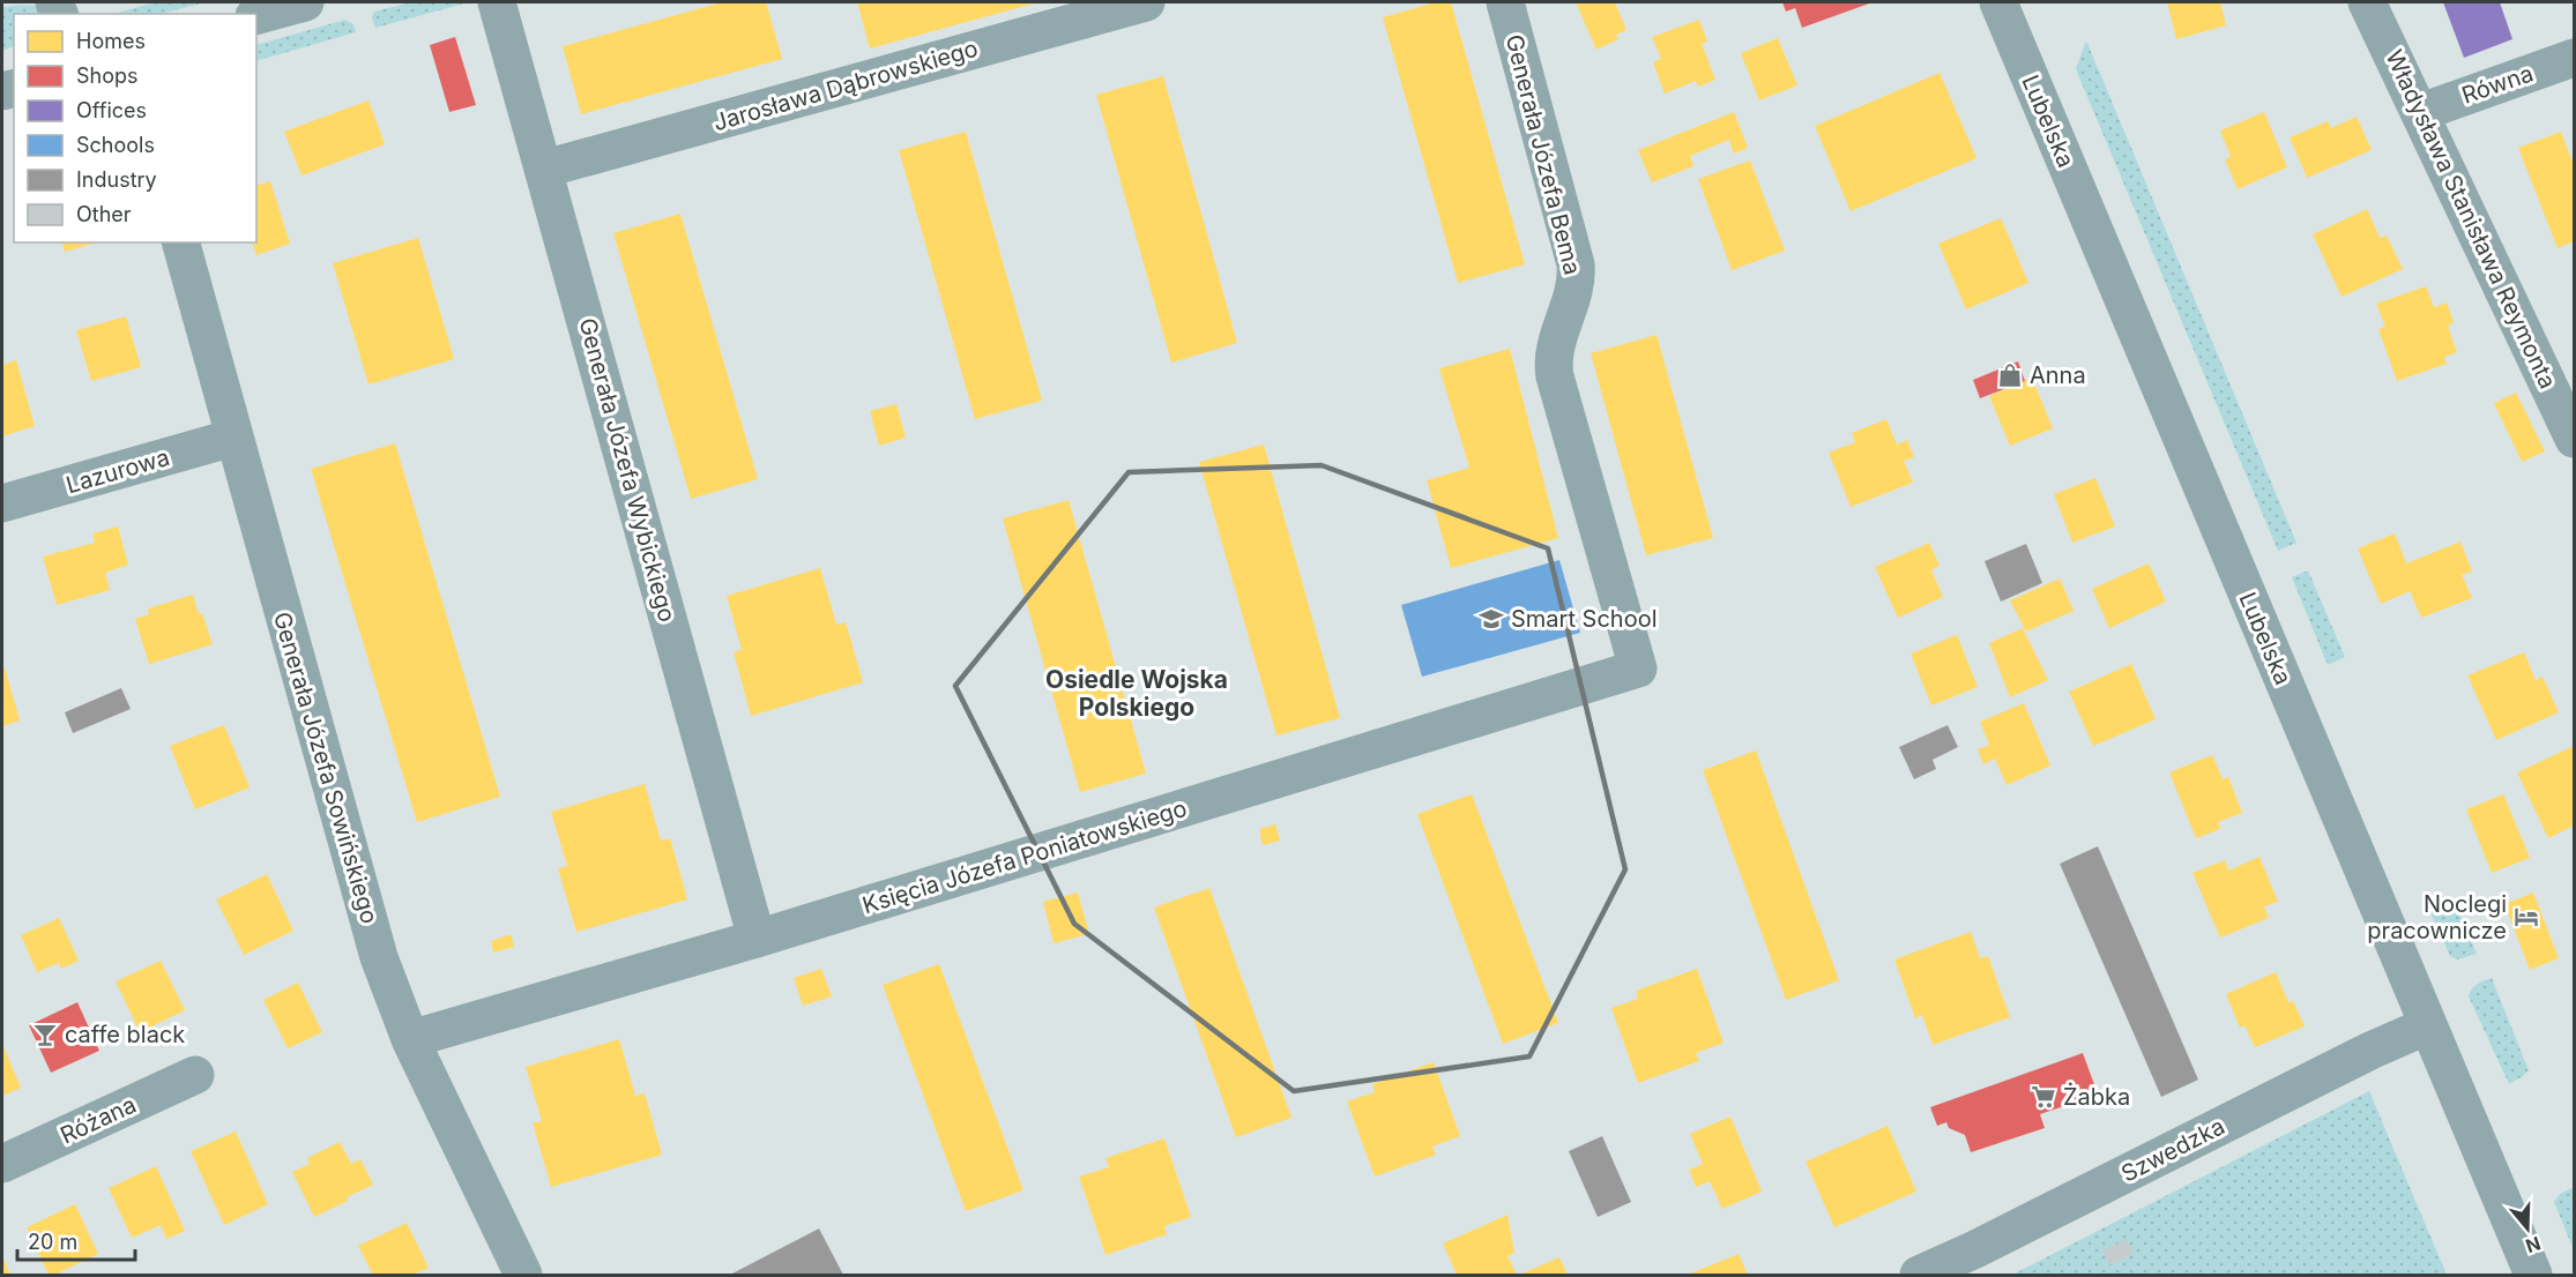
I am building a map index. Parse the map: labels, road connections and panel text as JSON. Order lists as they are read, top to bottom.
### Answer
{
  "streets": {
    "street": [
      "Równa",
      "Jarosława Dąbrowskiego",
      "Lubelska",
      "Generała Józefa Bema",
      "Władysława Stanisława Reymonta",
      "Generała Józefa Wybickiego",
      "Lazurowa",
      "Generała Józefa Sowińskiego",
      "Księcia Józefa Poniatowskiego",
      "Różana",
      "Szwedzka"
    ]
  },
  "crossings": [
    ["Równa", "Władysława Stanisława Reymonta"],
    ["Jarosława Dąbrowskiego", "Generała Józefa Wybickiego"],
    ["Lubelska", "Szwedzka"],
    ["Generała Józefa Bema", "Księcia Józefa Poniatowskiego"],
    ["Generała Józefa Wybickiego", "Księcia Józefa Poniatowskiego"],
    ["Lazurowa", "Generała Józefa Sowińskiego"],
    ["Generała Józefa Sowińskiego", "Księcia Józefa Poniatowskiego"]
  ],
  "districts": ["Osiedle Wojska Polskiego"],
  "places": {
    "shop": ["Anna"],
    "school or university": ["Smart School"],
    "hotel": ["Noclegi pracownicze"],
    "bar": ["caffe black"],
    "supermarket": ["Żabka"]
  },
  "legend": [
    "Homes",
    "Shops",
    "Offices",
    "Schools",
    "Industry",
    "Other"
  ],
  "scale_bar": "20 m",
  "north": "bottom"
}
